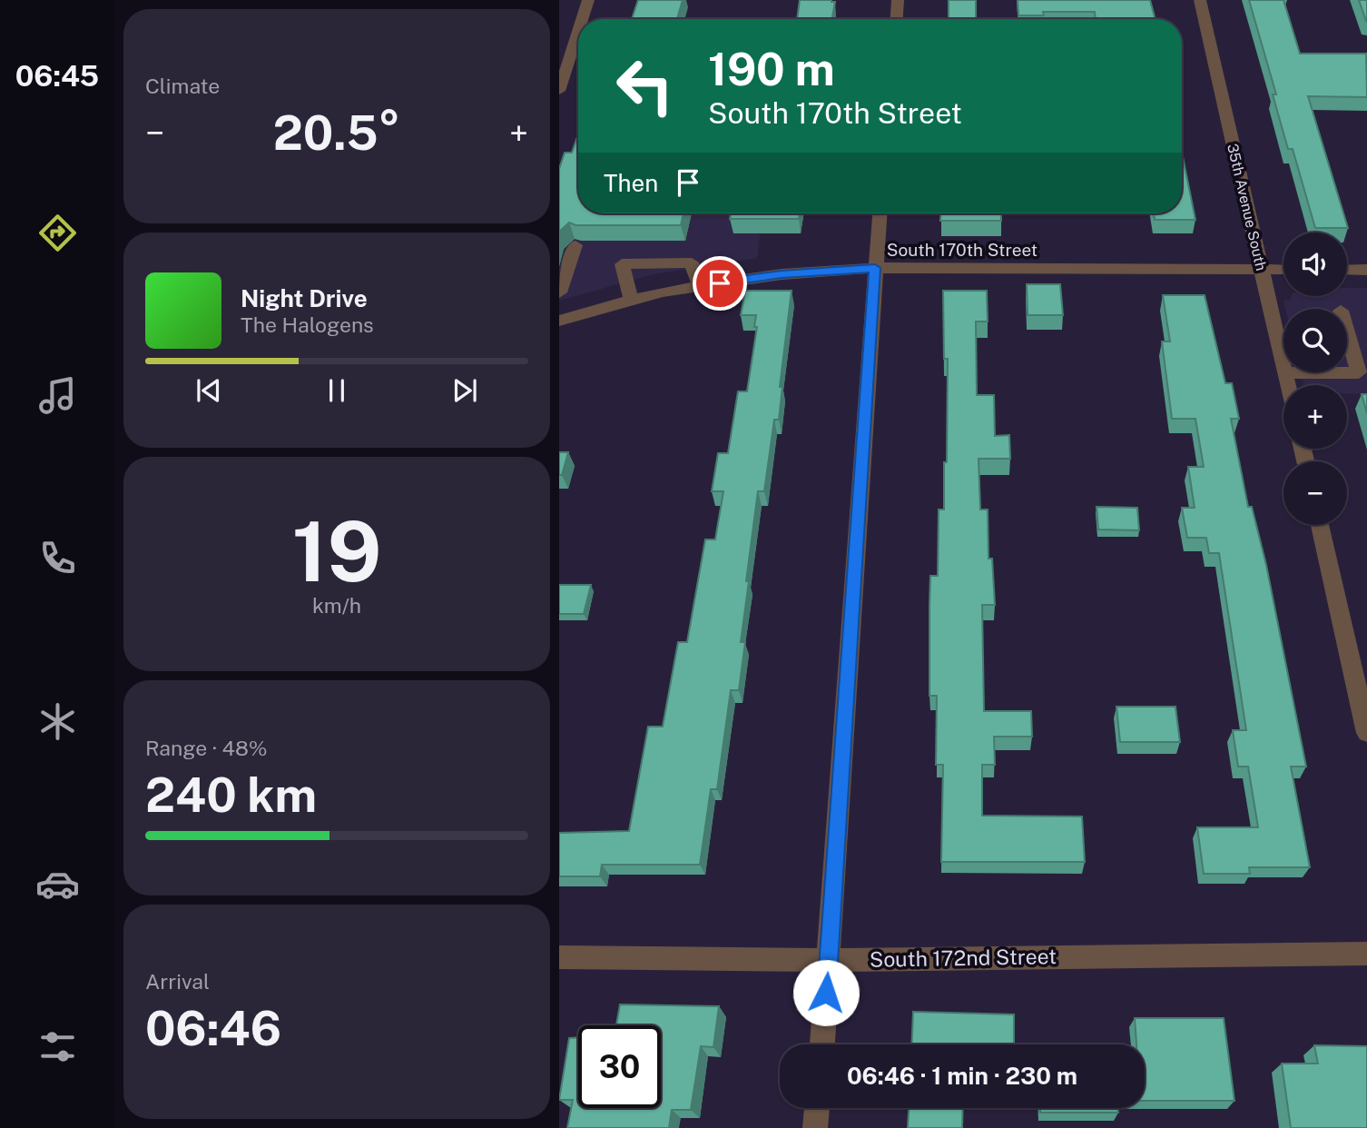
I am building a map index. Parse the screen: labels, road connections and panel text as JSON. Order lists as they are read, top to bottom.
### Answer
{
  "streets": {
    "street": ["35th Avenue South", "South 170th Street", "South 172nd Street"]
  },
  "crossings": [
    ["35th Avenue South", "South 170th Street"]
  ],
  "page": {
    "tabs": "06:45",
    "tile": [
      "Climate",
      ["19", "km/h"],
      ["Range · 48%", "240 km"],
      ["Arrival", "06:46"]
    ],
    "turn": ["190 m", "South 170th Street"],
    "heat": ["−", "20.5°", "+"],
    "then": "Then",
    "map_buttons": ["+", "−"],
    "song": ["Night Drive", "The Halogens"],
    "limit": "30",
    "trip": "06:46 · 1 min · 230 m"
  }
}
